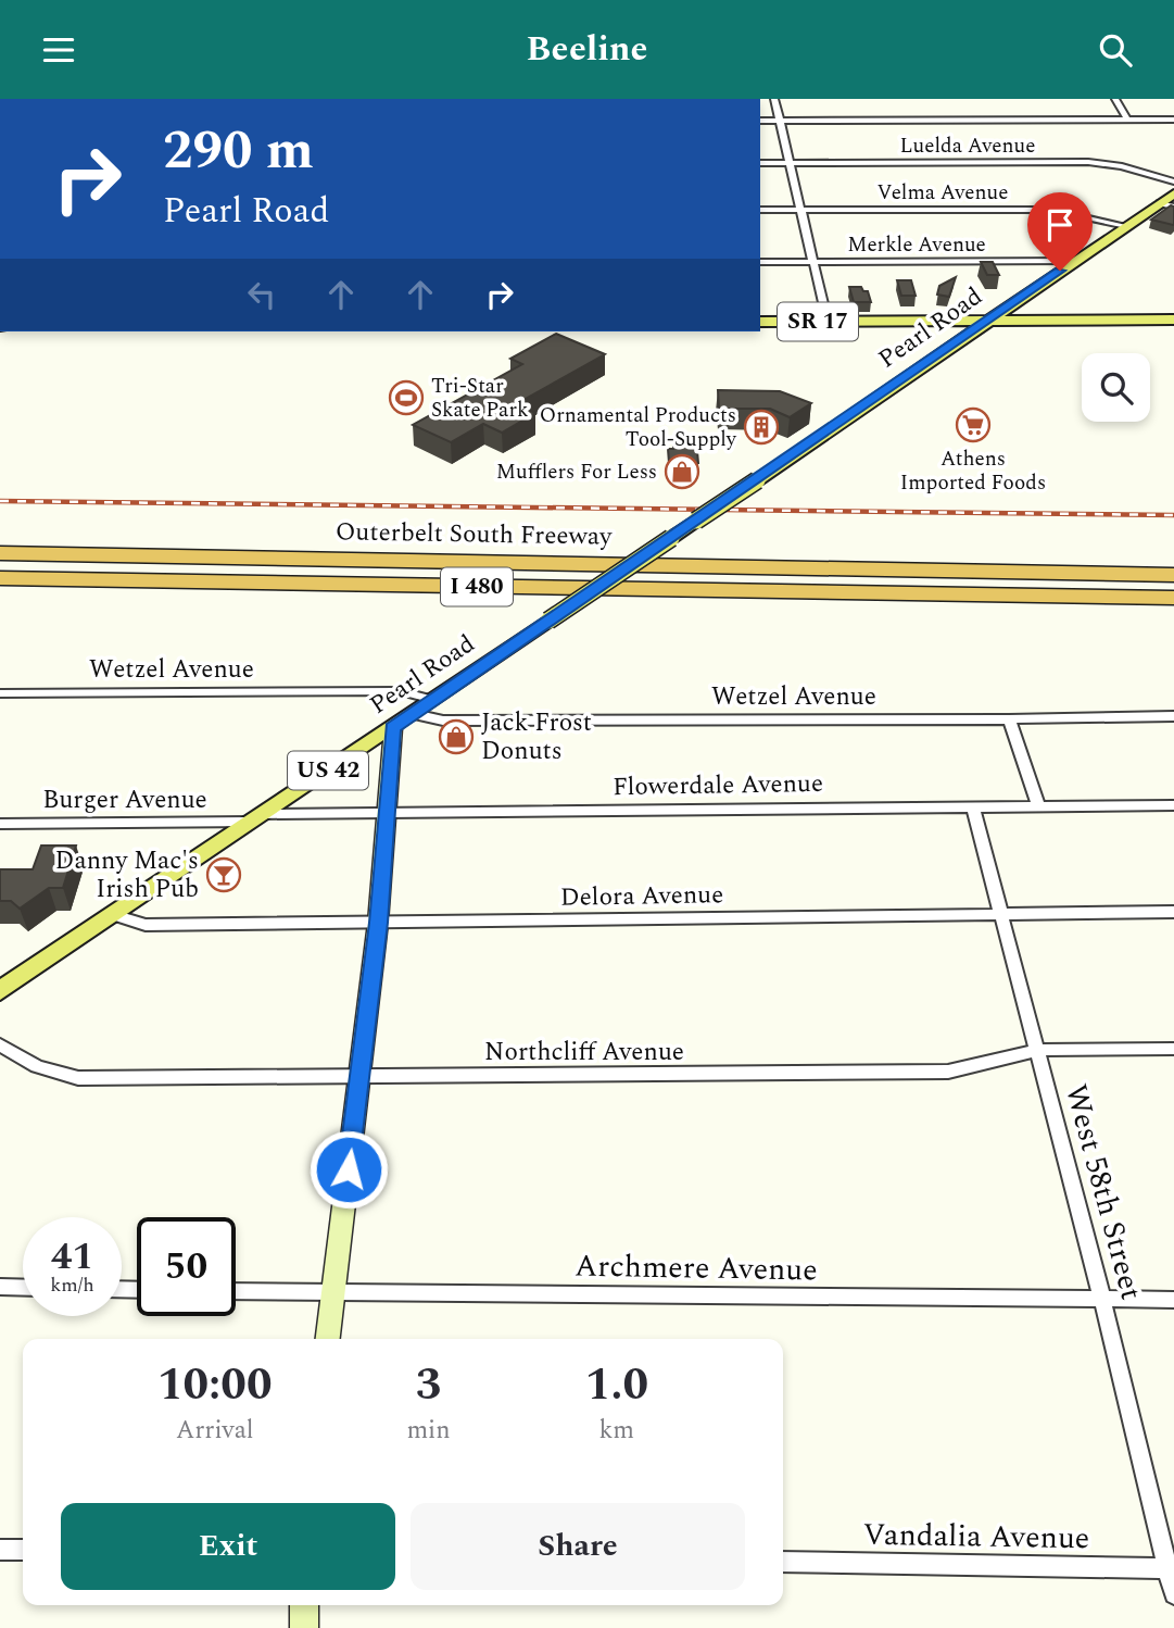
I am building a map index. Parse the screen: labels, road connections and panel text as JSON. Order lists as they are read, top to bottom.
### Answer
{
  "streets": {
    "highway": ["Outerbelt South Freeway", "I 480"],
    "main road": ["SR 17", "Pearl Road", "US 42"],
    "street": [
      "Luelda Avenue",
      "Velma Avenue",
      "Merkle Avenue",
      "Wetzel Avenue",
      "Flowerdale Avenue",
      "Burger Avenue",
      "Delora Avenue",
      "Northcliff Avenue",
      "West 58th Street",
      "Archmere Avenue",
      "Vandalia Avenue"
    ]
  },
  "crossings": [
    ["Velma Avenue", "Pearl Road"],
    ["Merkle Avenue", "Pearl Road"],
    ["SR 17", "Pearl Road"],
    ["Pearl Road", "Wetzel Avenue"],
    ["Pearl Road", "Flowerdale Avenue"],
    ["Pearl Road", "Burger Avenue"],
    ["Pearl Road", "Delora Avenue"],
    ["Flowerdale Avenue", "Burger Avenue"],
    ["Flowerdale Avenue", "West 58th Street"],
    ["Delora Avenue", "West 58th Street"],
    ["Northcliff Avenue", "West 58th Street"],
    ["West 58th Street", "Archmere Avenue"],
    ["West 58th Street", "Vandalia Avenue"]
  ],
  "places": {
    "sports": ["Tri-Star Skate Park"],
    "supermarket": ["Athens Imported Foods"],
    "building": ["Ornamental Products Tool-Supply"],
    "shop": ["Mufflers For Less", "Jack Frost Donuts"],
    "bar": ["Danny Mac's Irish Pub"]
  },
  "page": {
    "header": "Beeline",
    "turn": ["290 m", "Pearl Road"],
    "speed": "41 km/h",
    "limit": "50",
    "eta": [
      "10:00",
      "Arrival",
      "3",
      "min",
      "1.0",
      "km"
    ],
    "buttons": ["Exit", "Share"]
  }
}
